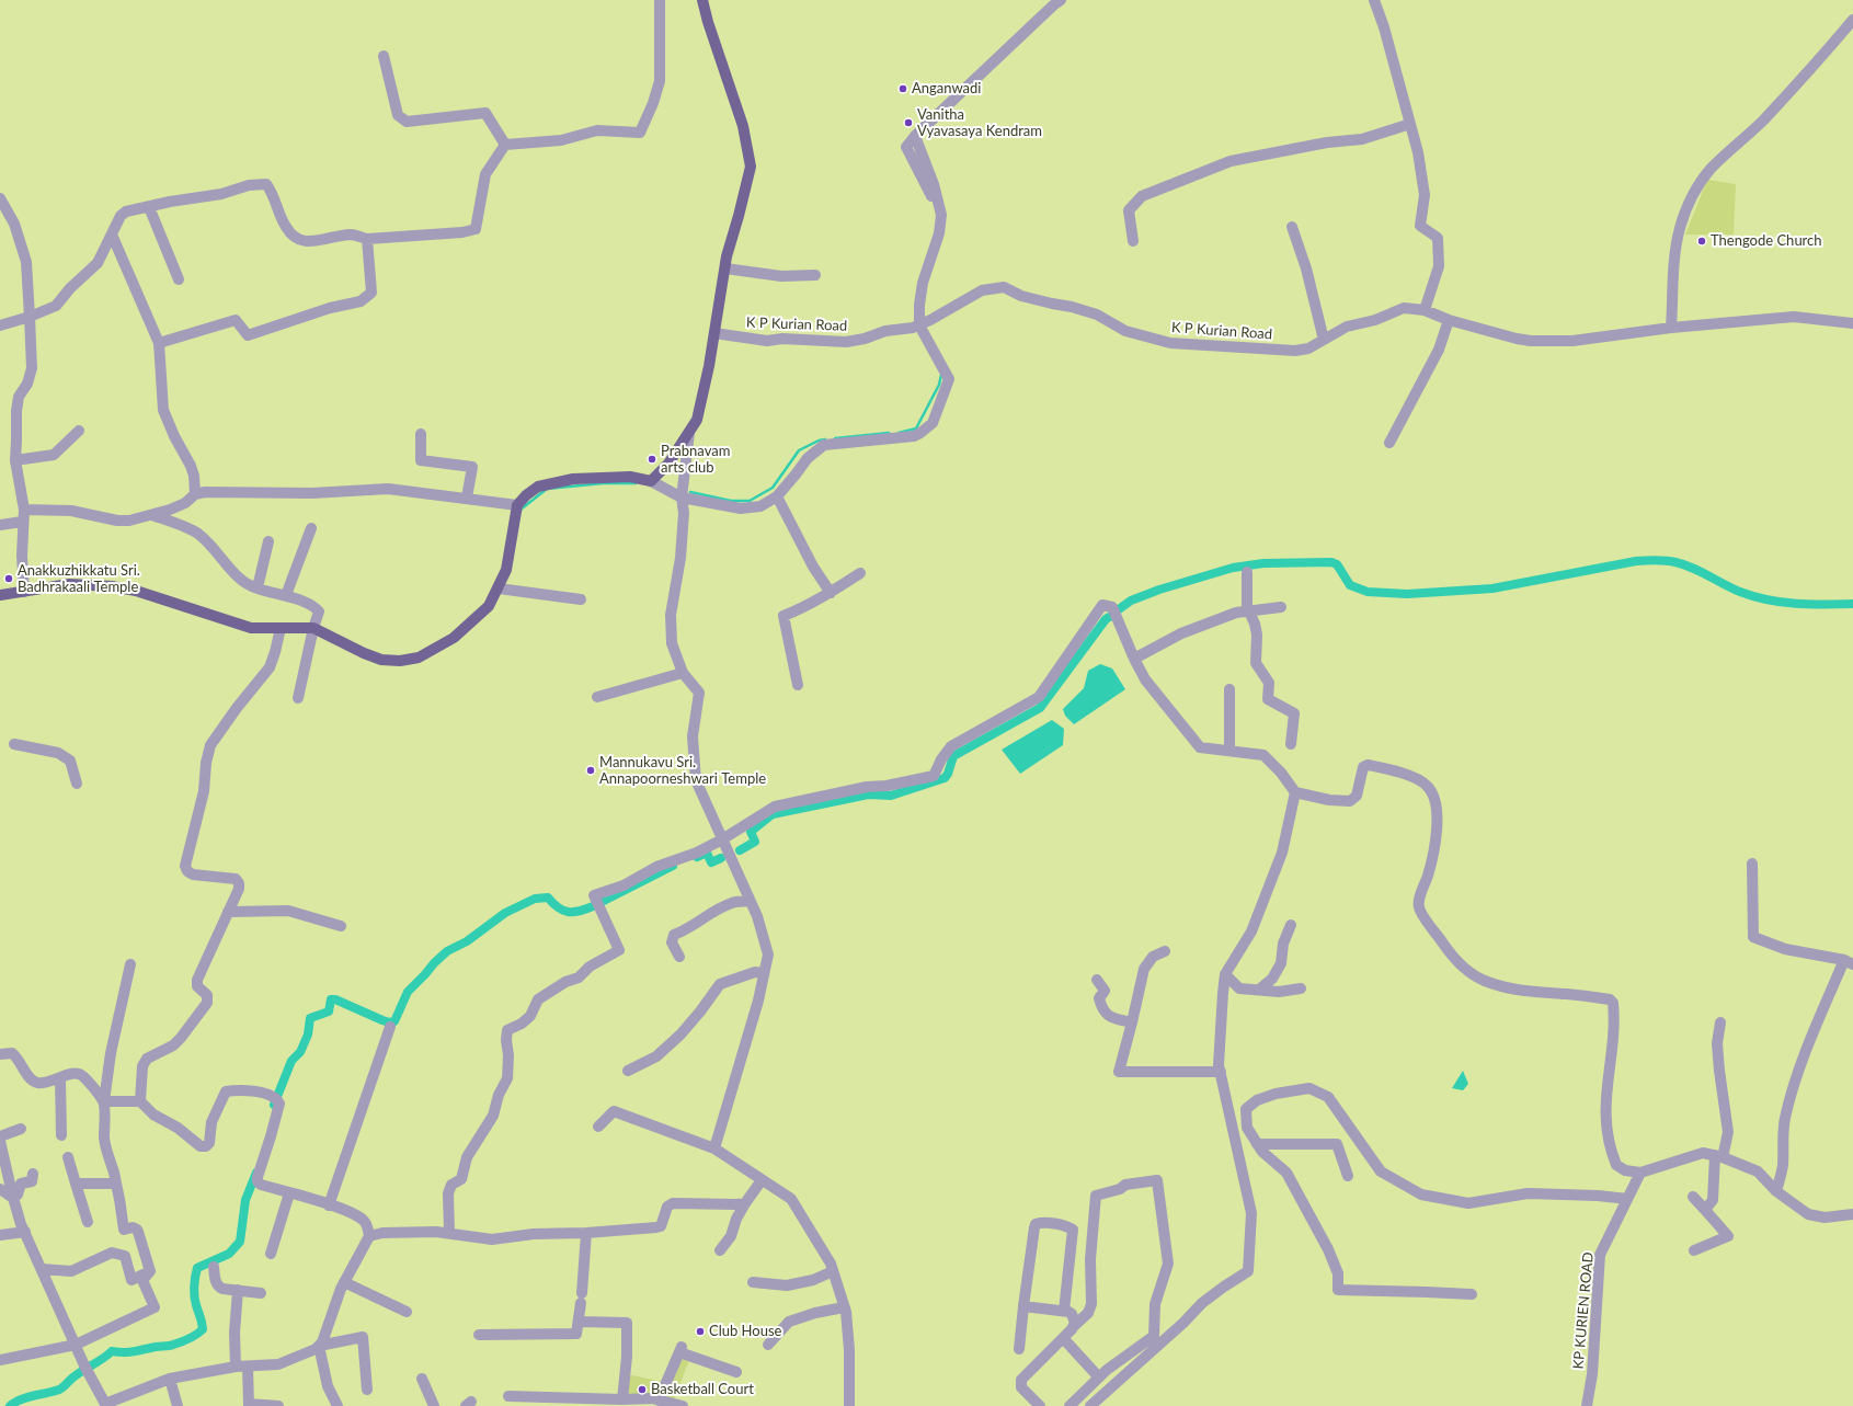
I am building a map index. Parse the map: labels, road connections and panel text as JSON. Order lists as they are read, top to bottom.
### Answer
{
  "streets": {
    "street": ["K P Kurian Road", "KP KURIEN ROAD"]
  },
  "places": [
    "Anganwadi",
    "Vanitha Vyavasaya Kendram",
    "Thengode Church",
    "Prabnavam arts club",
    "Anakkuzhikkatu Sri. Badhrakaali Temple",
    "Mannukavu Sri. Annapoorneshwari Temple",
    "Club House",
    "Basketball Court"
  ]
}
